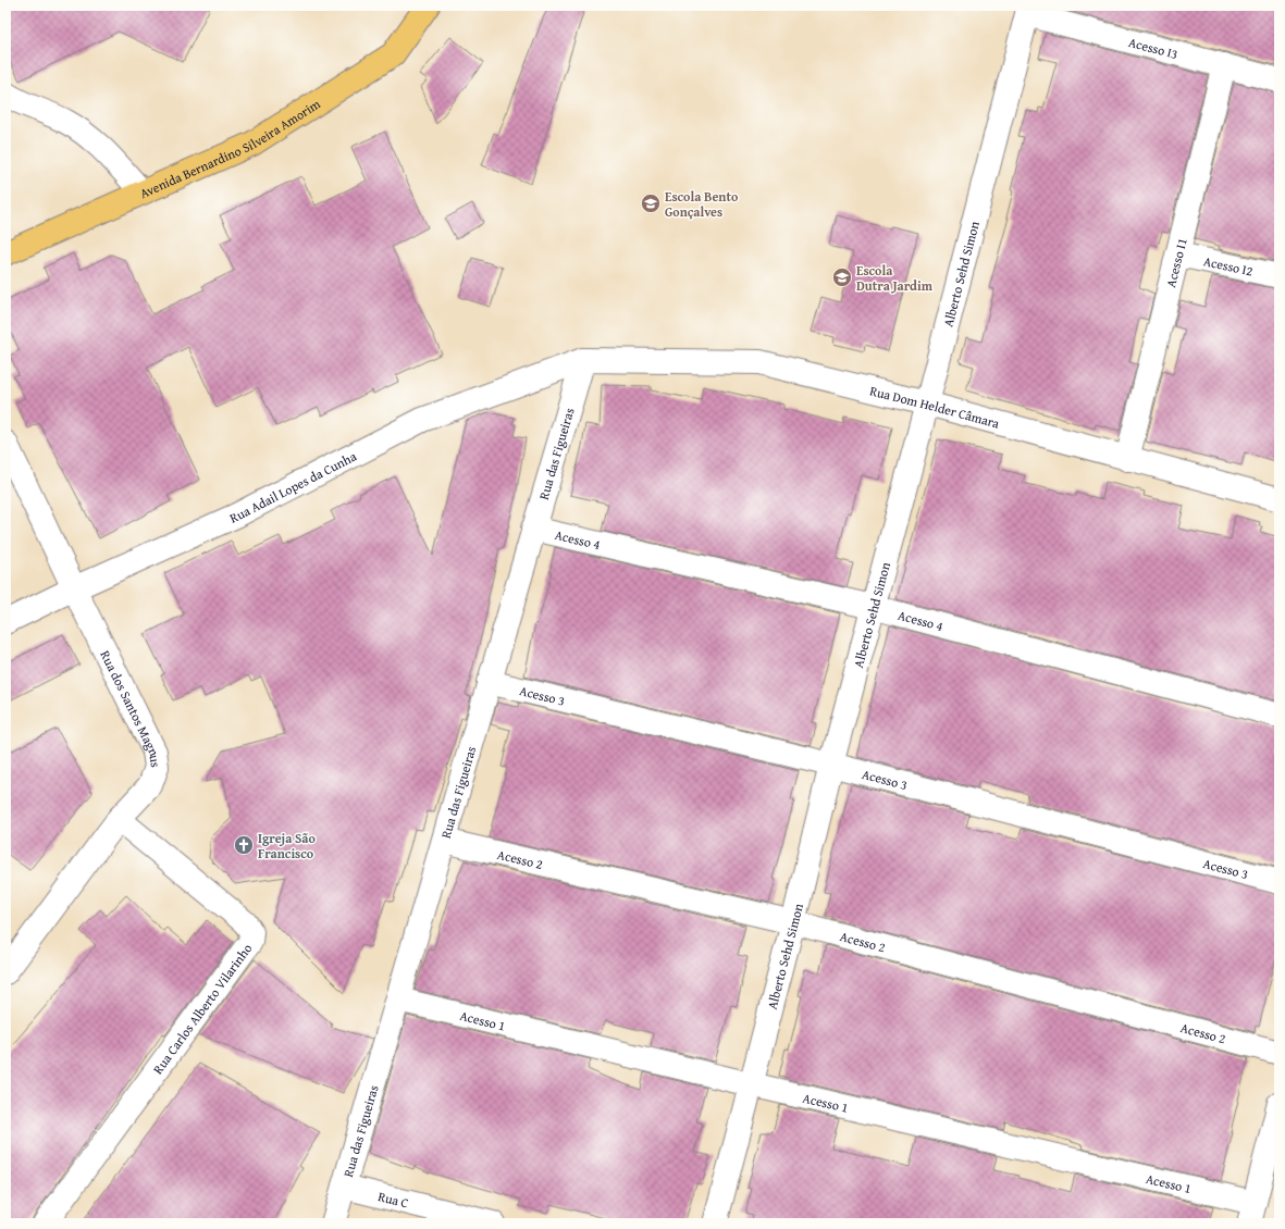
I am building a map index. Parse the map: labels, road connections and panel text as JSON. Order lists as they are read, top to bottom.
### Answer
{
  "streets": {
    "main road": ["Avenida Bernardino Silveira Amorim"],
    "street": [
      "Acesso I3",
      "Acesso I1",
      "Acesso I2",
      "Alberto Sehd Simon",
      "Rua Dom Helder Câmara",
      "Rua das Figueiras",
      "Rua Adail Lopes da Cunha",
      "Acesso 4",
      "Acesso 3",
      "Rua dos Santos Magnus",
      "Acesso 2",
      "Rua Carlos Alberto Vilarinho",
      "Acesso 1",
      "Rua C"
    ]
  },
  "crossings": [
    ["Acesso I3", "Acesso I1"],
    ["Acesso I3", "Alberto Sehd Simon"],
    ["Acesso I1", "Acesso I2"],
    ["Acesso I1", "Rua Dom Helder Câmara"],
    ["Alberto Sehd Simon", "Rua Dom Helder Câmara"],
    ["Alberto Sehd Simon", "Acesso 4"],
    ["Alberto Sehd Simon", "Acesso 3"],
    ["Alberto Sehd Simon", "Acesso 2"],
    ["Alberto Sehd Simon", "Acesso 1"],
    ["Rua Dom Helder Câmara", "Rua das Figueiras"],
    ["Rua Dom Helder Câmara", "Rua Adail Lopes da Cunha"],
    ["Rua das Figueiras", "Rua Adail Lopes da Cunha"],
    ["Rua das Figueiras", "Acesso 4"],
    ["Rua das Figueiras", "Acesso 3"],
    ["Rua das Figueiras", "Acesso 2"],
    ["Rua das Figueiras", "Acesso 1"],
    ["Rua das Figueiras", "Rua C"],
    ["Rua Adail Lopes da Cunha", "Rua dos Santos Magnus"],
    ["Rua dos Santos Magnus", "Rua Carlos Alberto Vilarinho"]
  ],
  "places": {
    "school or university": ["Escola Bento Gonçalves", "Escola Dutra Jardim"],
    "church": ["Igreja São Francisco"]
  }
}
